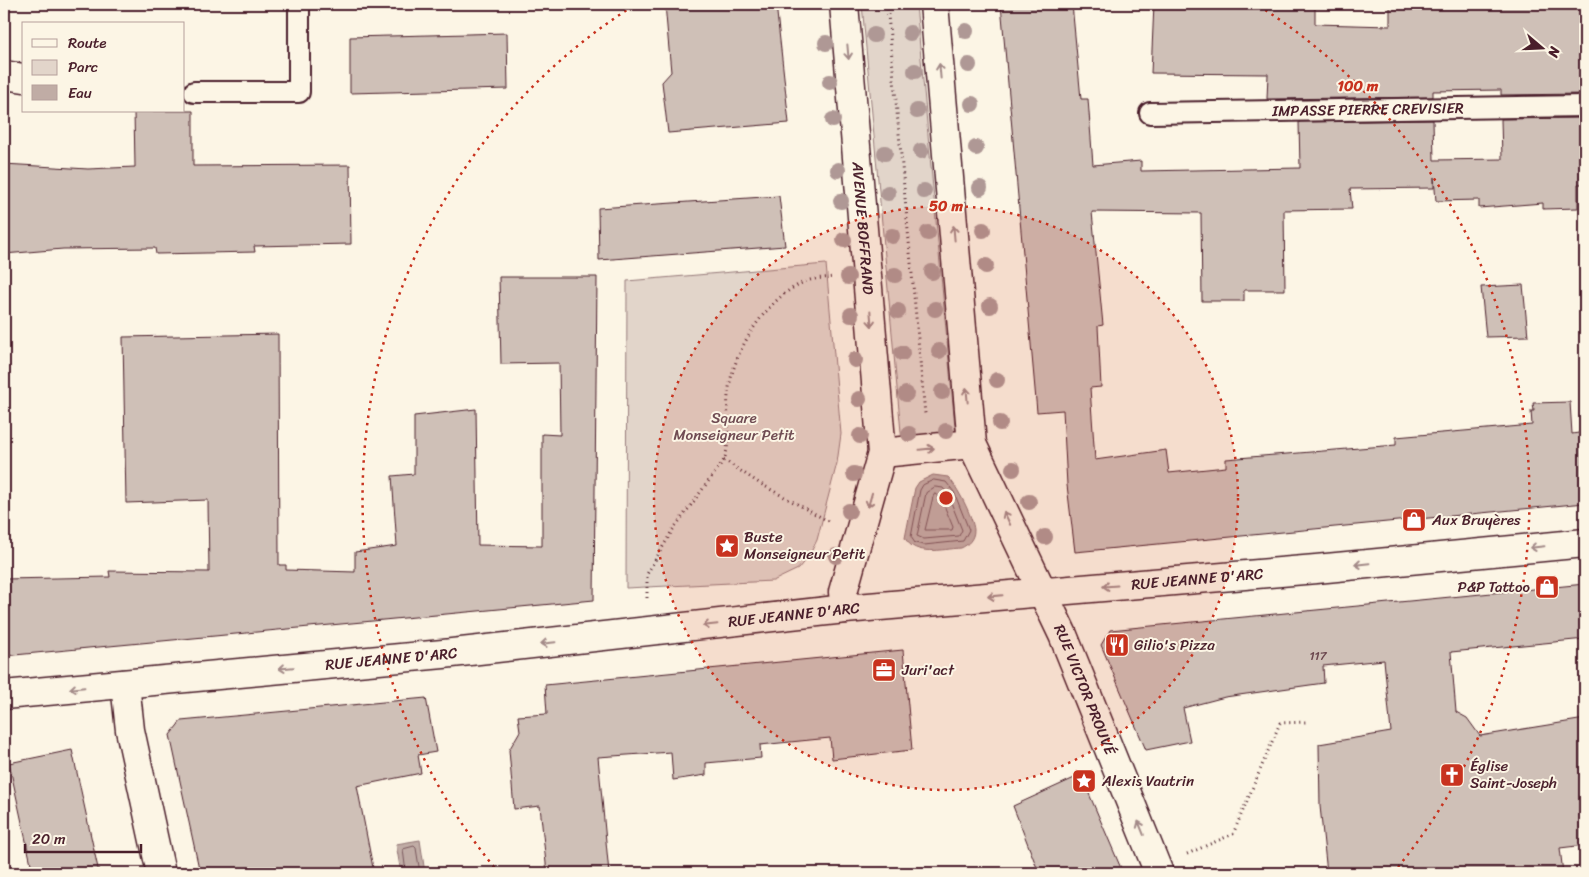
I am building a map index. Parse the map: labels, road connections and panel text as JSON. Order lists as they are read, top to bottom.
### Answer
{
  "streets": {
    "street": ["AVENUE BOFFRAND", "RUE JEANNE D'ARC", "RUE VICTOR PROUVÉ"],
    "lane": ["IMPASSE PIERRE CREVISIER"]
  },
  "crossings": [
    ["AVENUE BOFFRAND", "RUE JEANNE D'ARC"],
    ["RUE JEANNE D'ARC", "RUE VICTOR PROUVÉ"]
  ],
  "one_way": ["RUE JEANNE D'ARC", "RUE VICTOR PROUVÉ"],
  "parks": ["Square Monseigneur Petit"],
  "places": {
    "shop": ["Aux Bruyères", "P&P Tattoo"],
    "place": ["Buste Monseigneur Petit", "Alexis Vautrin"],
    "restaurant": ["Gilio's Pizza"],
    "office": ["Juri'act"],
    "church": ["Église Saint-Joseph"]
  },
  "house_numbers": ["117"],
  "legend": ["Route", "Parc", "Eau"],
  "scale_bar": "20 m",
  "north": "right",
  "rings": ["100 m", "50 m"]
}
